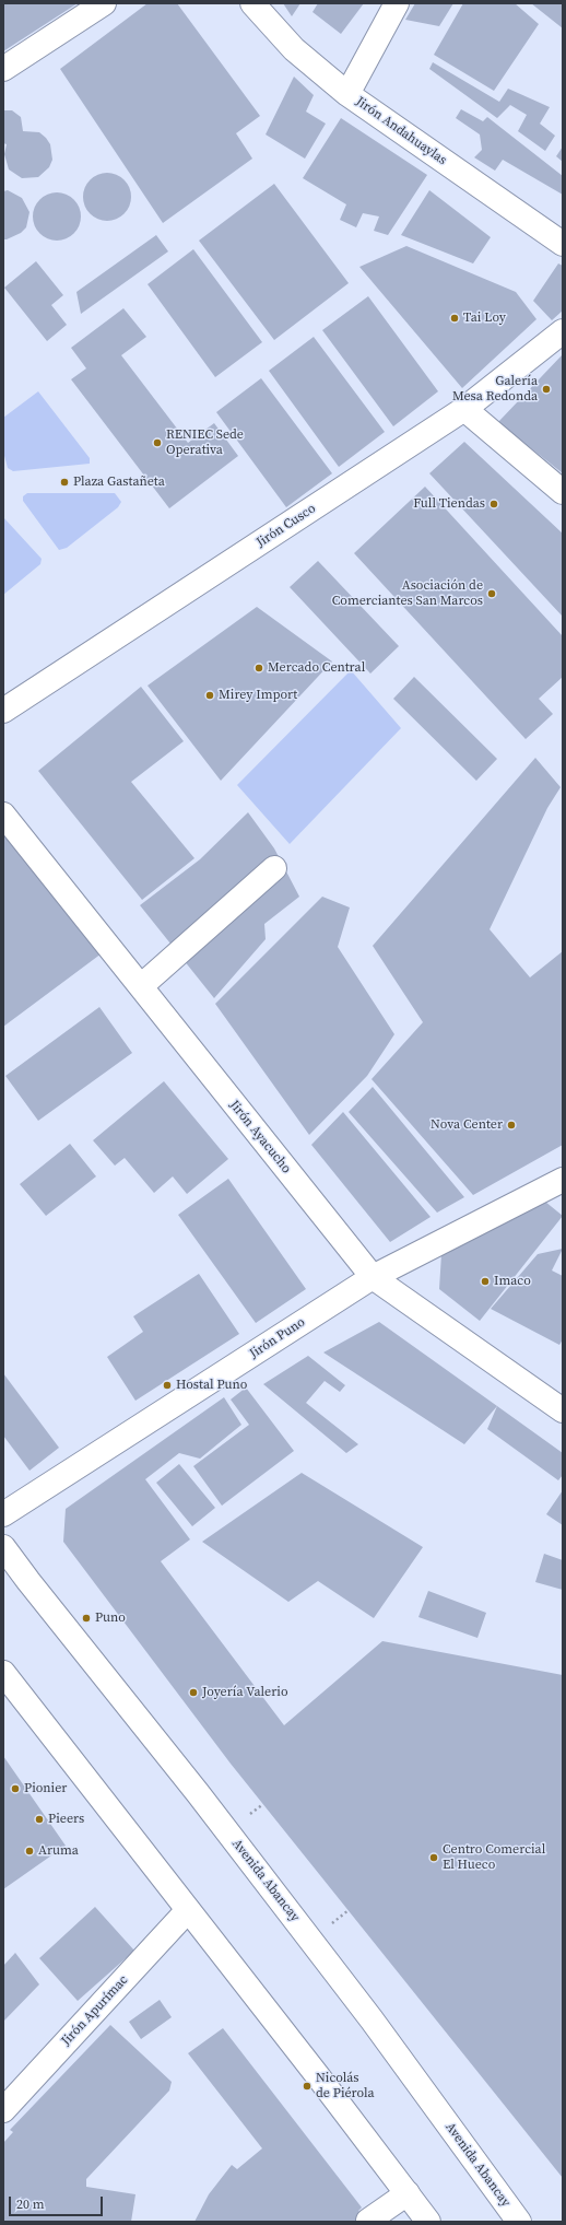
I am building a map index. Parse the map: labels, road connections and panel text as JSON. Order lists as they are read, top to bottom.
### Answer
{
  "streets": {
    "street": [
      "Jirón Andahuaylas",
      "Jirón Cusco",
      "Jirón Ayacucho",
      "Jirón Puno",
      "Avenida Abancay",
      "Jirón Apurímac"
    ]
  },
  "crossings": [
    ["Jirón Ayacucho", "Jirón Puno"]
  ],
  "places": [
    "Tai Loy",
    "Galería Mesa Redonda",
    "RENIEC Sede Operativa",
    "Plaza Gastañeta",
    "Full Tiendas",
    "Asociación de Comerciantes San Marcos",
    "Mercado Central",
    "Mirey Import",
    "Nova Center",
    "Imaco",
    "Hostal Puno",
    "Puno",
    "Joyería Valerio",
    "Pionier",
    "Pieers",
    "Aruma",
    "Centro Comercial El Hueco",
    "Nicolás de Piérola"
  ],
  "scale_bar": "20 m"
}
